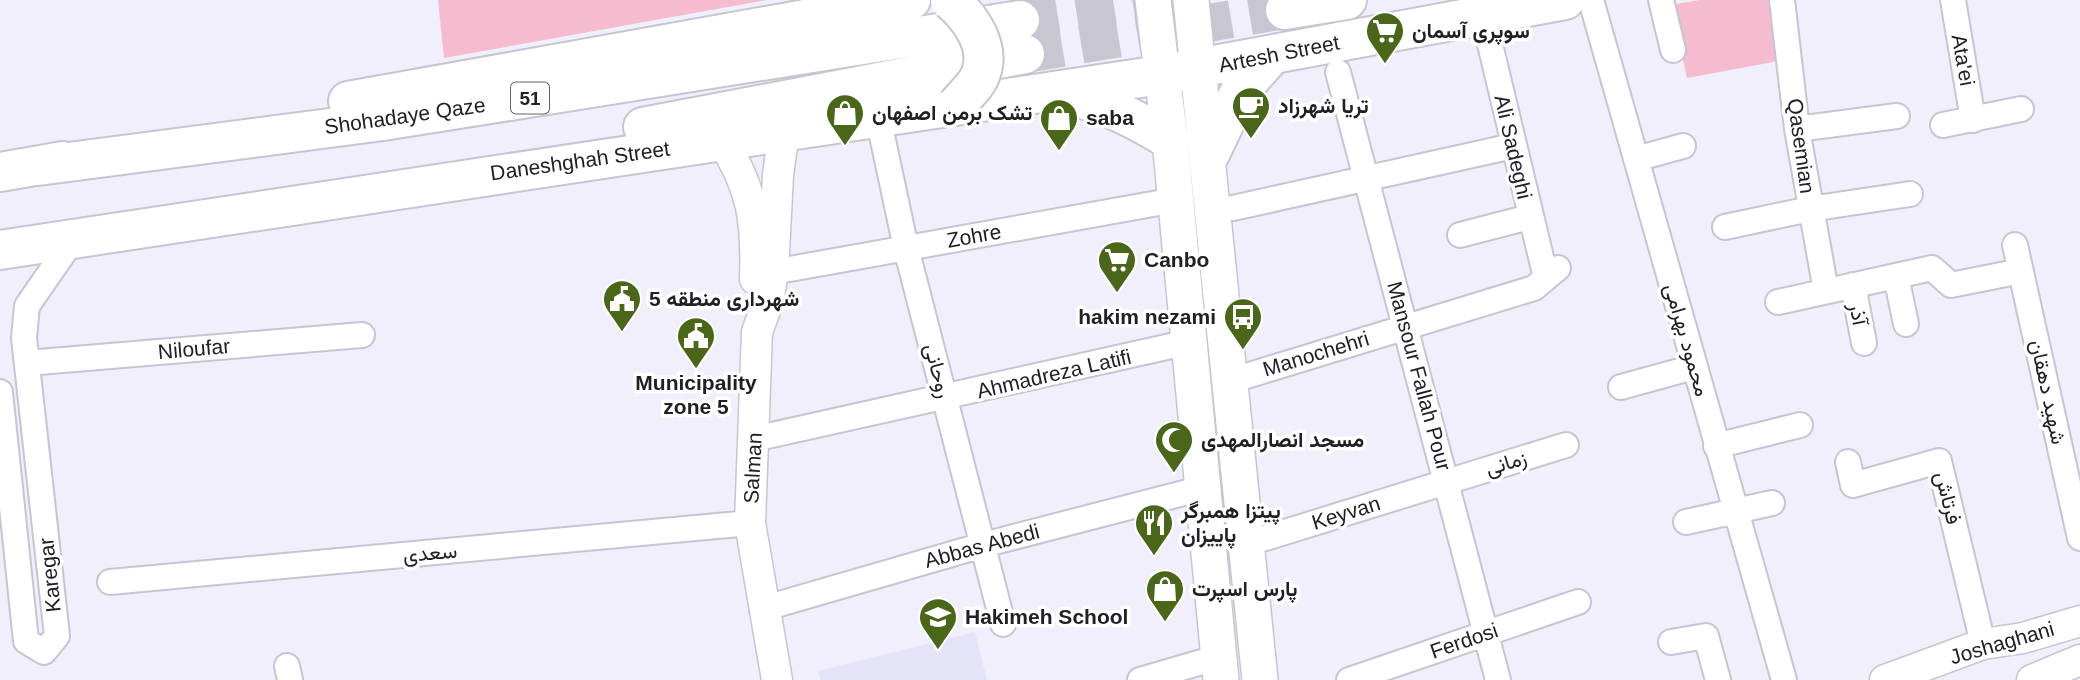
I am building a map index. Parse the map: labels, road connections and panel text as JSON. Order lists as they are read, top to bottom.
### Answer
{
  "streets": {
    "main road": [
      "Artesh Street",
      "51",
      "Shohadaye Qaze",
      "Daneshghah Street"
    ],
    "street": [
      "Ata'ei",
      "Qasemian",
      "Ali Sadeghi",
      "Zohre",
      "آذر",
      "محمود بهرامی",
      "Niloufar",
      "Manochehri",
      "روحانی",
      "Ahmadreza Latifi",
      "Mansour Fallah Pour",
      "شهید دهقان",
      "زمانی",
      "Salman",
      "فرتاش",
      "Keyvan",
      "Abbas Abedi",
      "سعدی",
      "Karegar",
      "Ferdosi",
      "Joshaghani"
    ]
  },
  "crossings": [
    ["Artesh Street", "Ali Sadeghi"],
    ["Artesh Street", "Daneshghah Street"],
    ["51", "Shohadaye Qaze"],
    ["Shohadaye Qaze", "Daneshghah Street"],
    ["Shohadaye Qaze", "Karegar"],
    ["Ali Sadeghi", "Manochehri"],
    ["Daneshghah Street", "روحانی"],
    ["Daneshghah Street", "Salman"],
    ["Daneshghah Street", "Karegar"],
    ["Zohre", "روحانی"],
    ["Zohre", "Salman"],
    ["Niloufar", "Karegar"],
    ["Manochehri", "Mansour Fallah Pour"],
    ["روحانی", "Ahmadreza Latifi"],
    ["روحانی", "Abbas Abedi"],
    ["Ahmadreza Latifi", "Salman"],
    ["Mansour Fallah Pour", "زمانی"],
    ["Mansour Fallah Pour", "Keyvan"],
    ["Mansour Fallah Pour", "Ferdosi"],
    ["زمانی", "Keyvan"],
    ["Salman", "Abbas Abedi"],
    ["Salman", "سعدی"],
    ["فرتاش", "Joshaghani"]
  ],
  "places": {
    "supermarket": ["سوپری آسمان", "Canbo"],
    "cafe": ["تریا شهرزاد"],
    "shop": ["تشک برمن اصفهان", "saba", "پارس اسپرت"],
    "public building": ["شهرداری منطقه 5", "Municipality zone 5"],
    "bus stop": ["hakim nezami"],
    "mosque": ["مسجد انصارالمهدی"],
    "restaurant": ["پیتزا همبرگر پاییزان"],
    "school or university": ["Hakimeh School"]
  }
}
